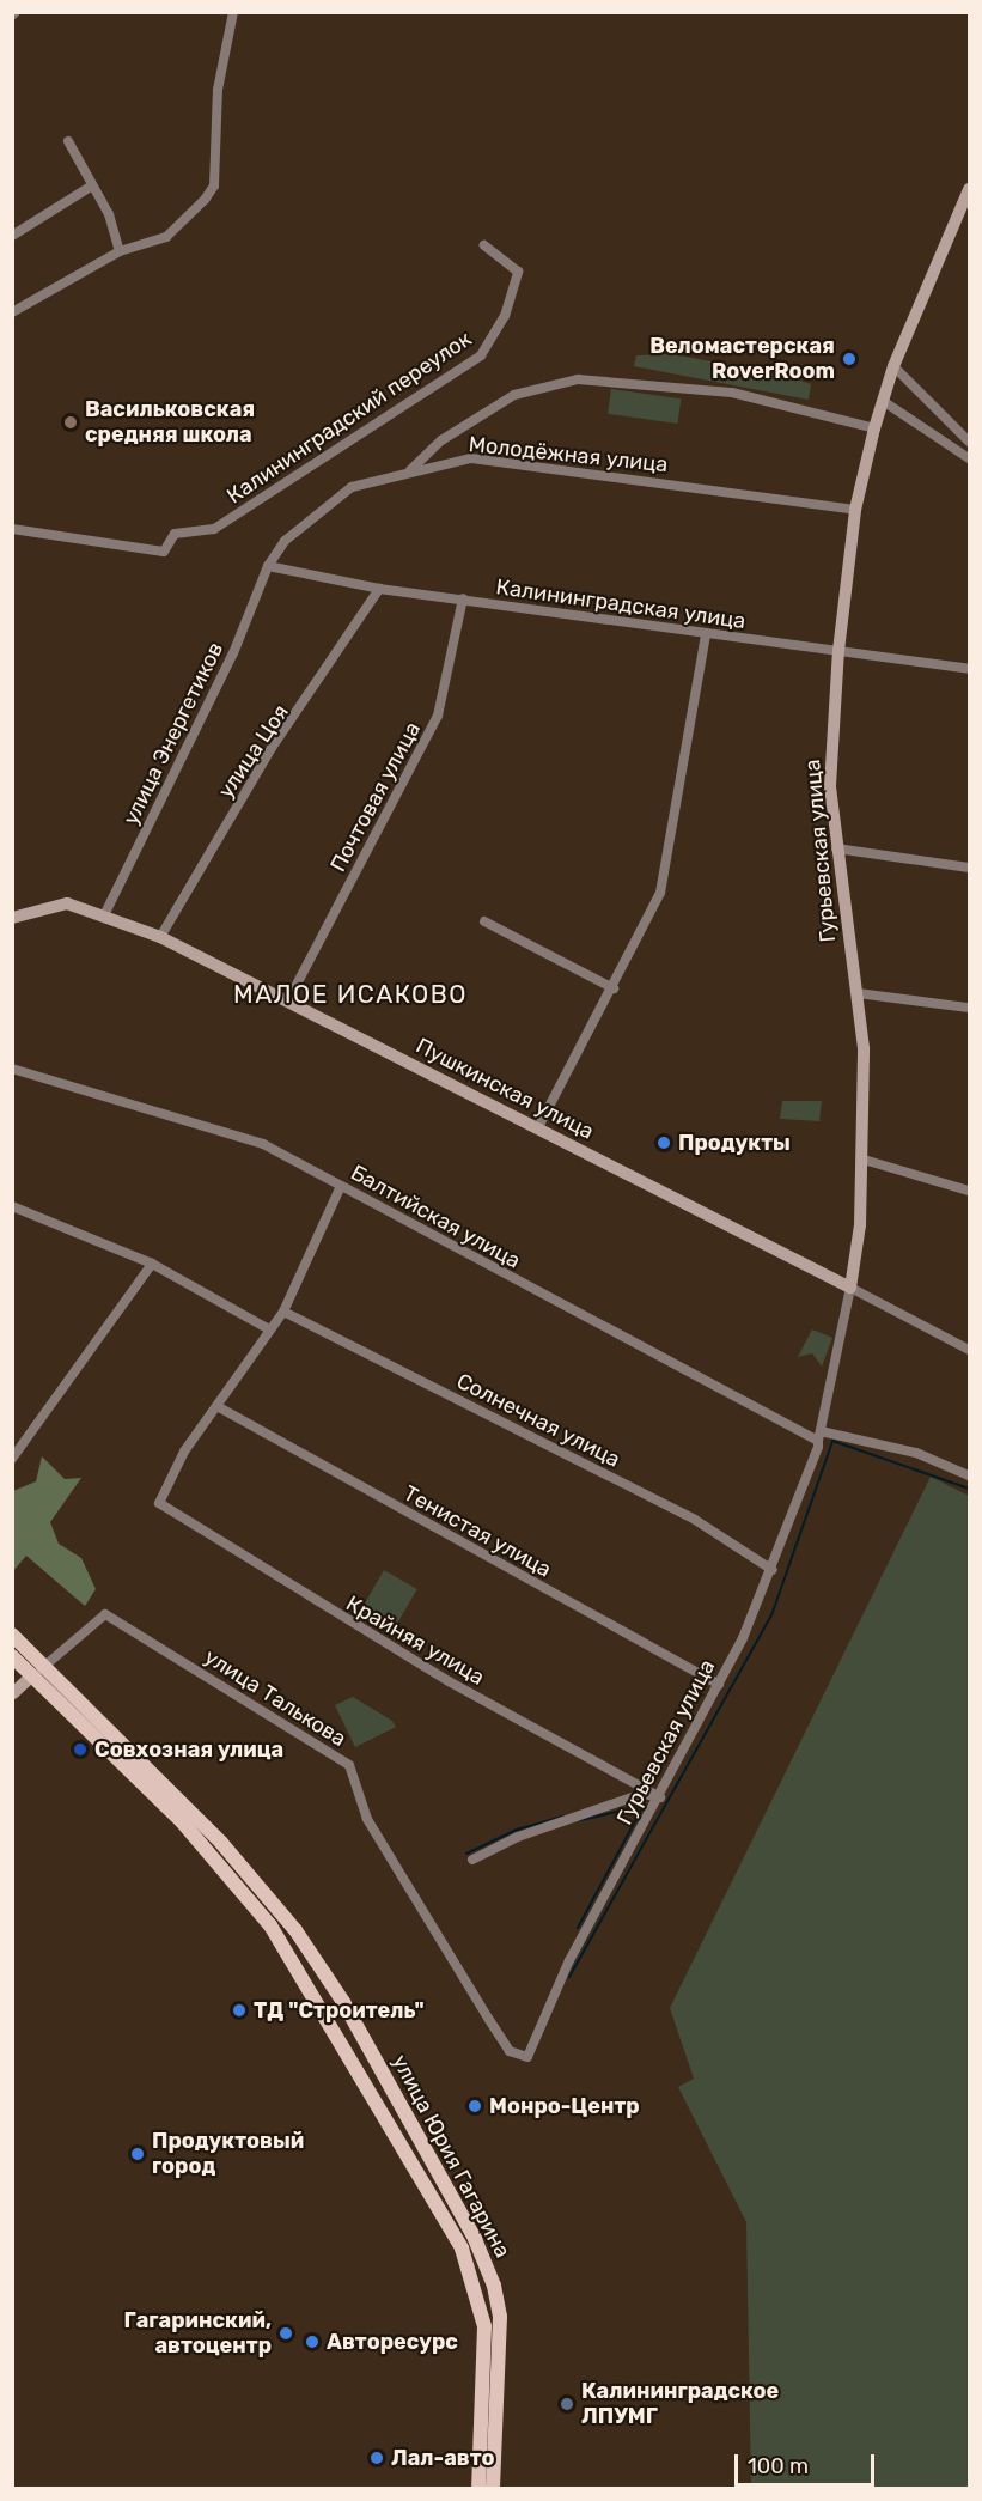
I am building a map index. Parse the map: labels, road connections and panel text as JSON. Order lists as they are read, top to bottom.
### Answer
{
  "streets": {
    "main road": ["улица Юрия Гагарина"],
    "street": [
      "Калининградский переулок",
      "Молодёжная улица",
      "Калининградская улица",
      "улица Энергетиков",
      "улица Цоя",
      "Почтовая улица",
      "Гурьевская улица",
      "Пушкинская улица",
      "Балтийская улица",
      "Солнечная улица",
      "Тенистая улица",
      "Крайняя улица",
      "улица Талькова"
    ]
  },
  "crossings": [
    ["Молодёжная улица", "Калининградская улица"],
    ["Молодёжная улица", "улица Энергетиков"],
    ["Молодёжная улица", "Гурьевская улица"],
    ["Калининградская улица", "улица Энергетиков"],
    ["Калининградская улица", "улица Цоя"],
    ["Калининградская улица", "Почтовая улица"],
    ["Калининградская улица", "Гурьевская улица"],
    ["улица Энергетиков", "Пушкинская улица"],
    ["улица Цоя", "Пушкинская улица"],
    ["Почтовая улица", "Пушкинская улица"],
    ["Гурьевская улица", "Пушкинская улица"],
    ["Гурьевская улица", "Балтийская улица"],
    ["Гурьевская улица", "Солнечная улица"],
    ["Гурьевская улица", "Тенистая улица"],
    ["Гурьевская улица", "Крайняя улица"],
    ["Гурьевская улица", "улица Талькова"],
    ["Тенистая улица", "Крайняя улица"],
    ["улица Талькова", "улица Юрия Гагарина"]
  ],
  "districts": ["МАЛОЕ ИСАКОВО"],
  "places": [
    "Веломастерская RoverRoom",
    "Васильковская средняя школа",
    "Продукты",
    "Совхозная улица",
    "ТД \"Строитель\"",
    "Монро-Центр",
    "Продуктовый город",
    "Гагаринский, автоцентр",
    "Авторесурс",
    "Калининградское ЛПУМГ",
    "Лал-авто"
  ],
  "scale_bar": "100 m"
}
